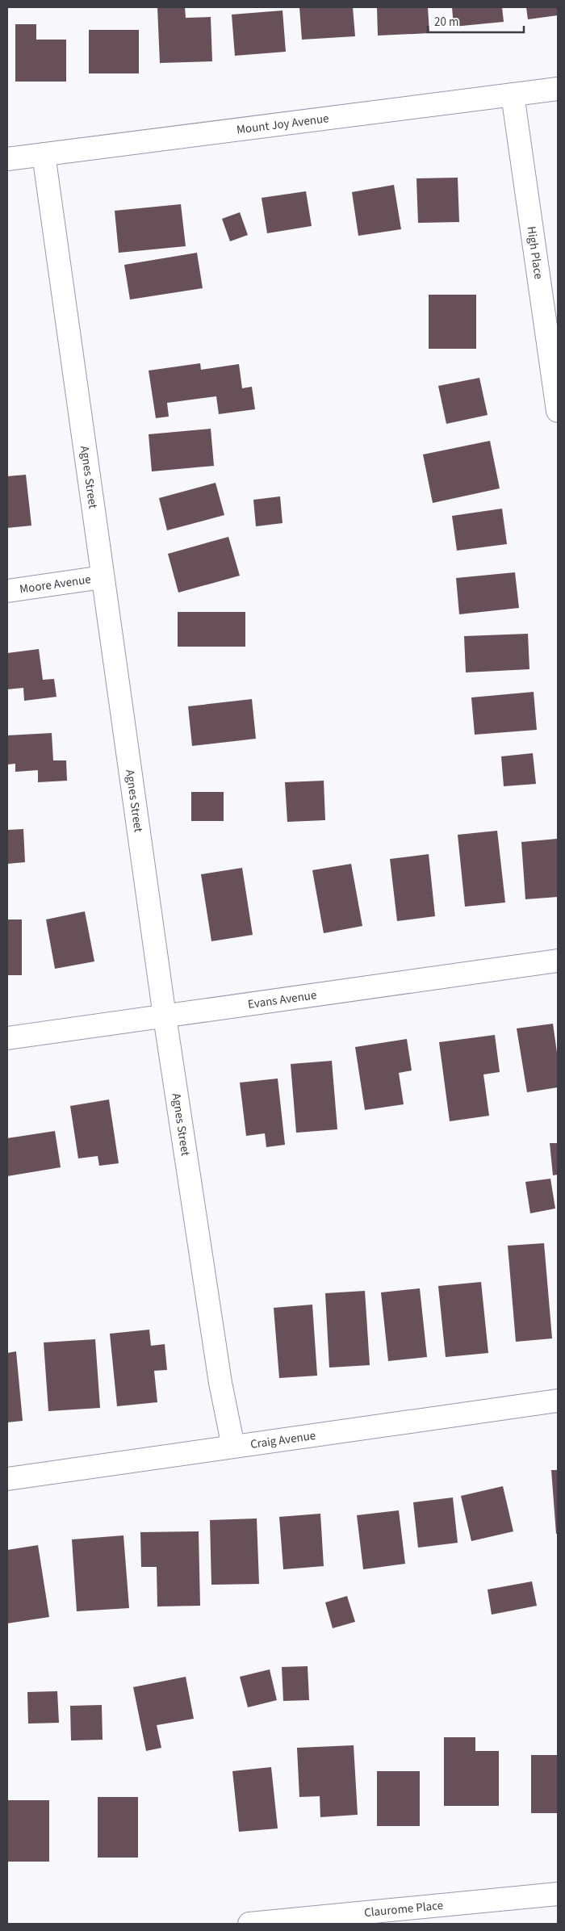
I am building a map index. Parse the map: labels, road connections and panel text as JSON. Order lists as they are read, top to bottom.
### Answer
{
  "streets": {
    "street": [
      "Mount Joy Avenue",
      "High Place",
      "Agnes Street",
      "Moore Avenue",
      "Evans Avenue",
      "Craig Avenue",
      "Claurome Place"
    ]
  },
  "crossings": [
    ["Mount Joy Avenue", "High Place"],
    ["Mount Joy Avenue", "Agnes Street"],
    ["Agnes Street", "Moore Avenue"],
    ["Agnes Street", "Evans Avenue"],
    ["Agnes Street", "Craig Avenue"]
  ],
  "scale_bar": "20 m"
}
